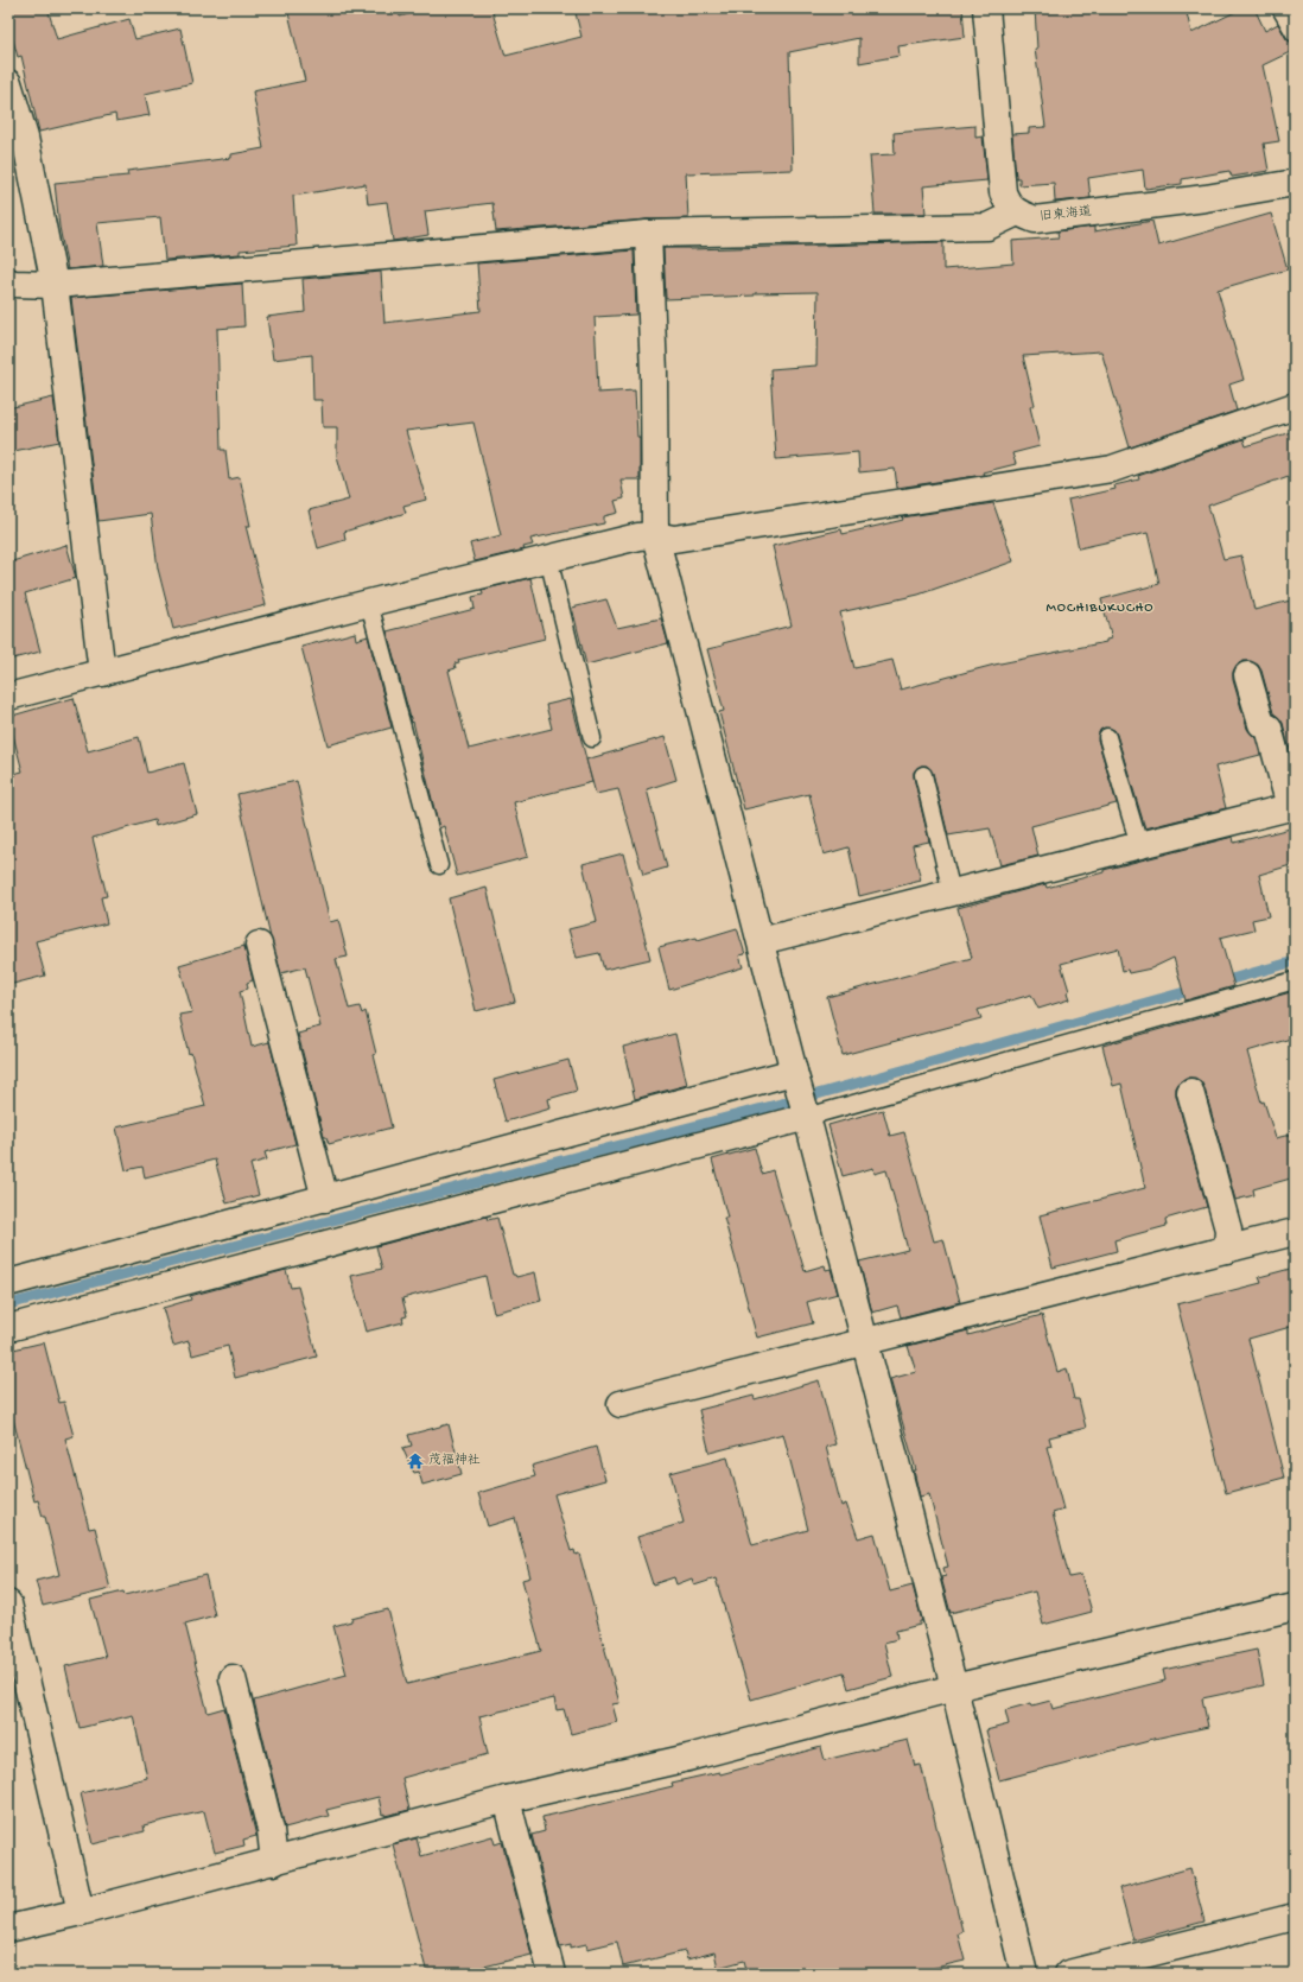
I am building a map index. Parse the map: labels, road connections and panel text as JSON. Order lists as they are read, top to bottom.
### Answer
{
  "streets": {
    "street": ["旧東海道"]
  },
  "districts": ["MOCHIBUKUCHO"],
  "places": {
    "temple": ["茂福神社"]
  }
}
